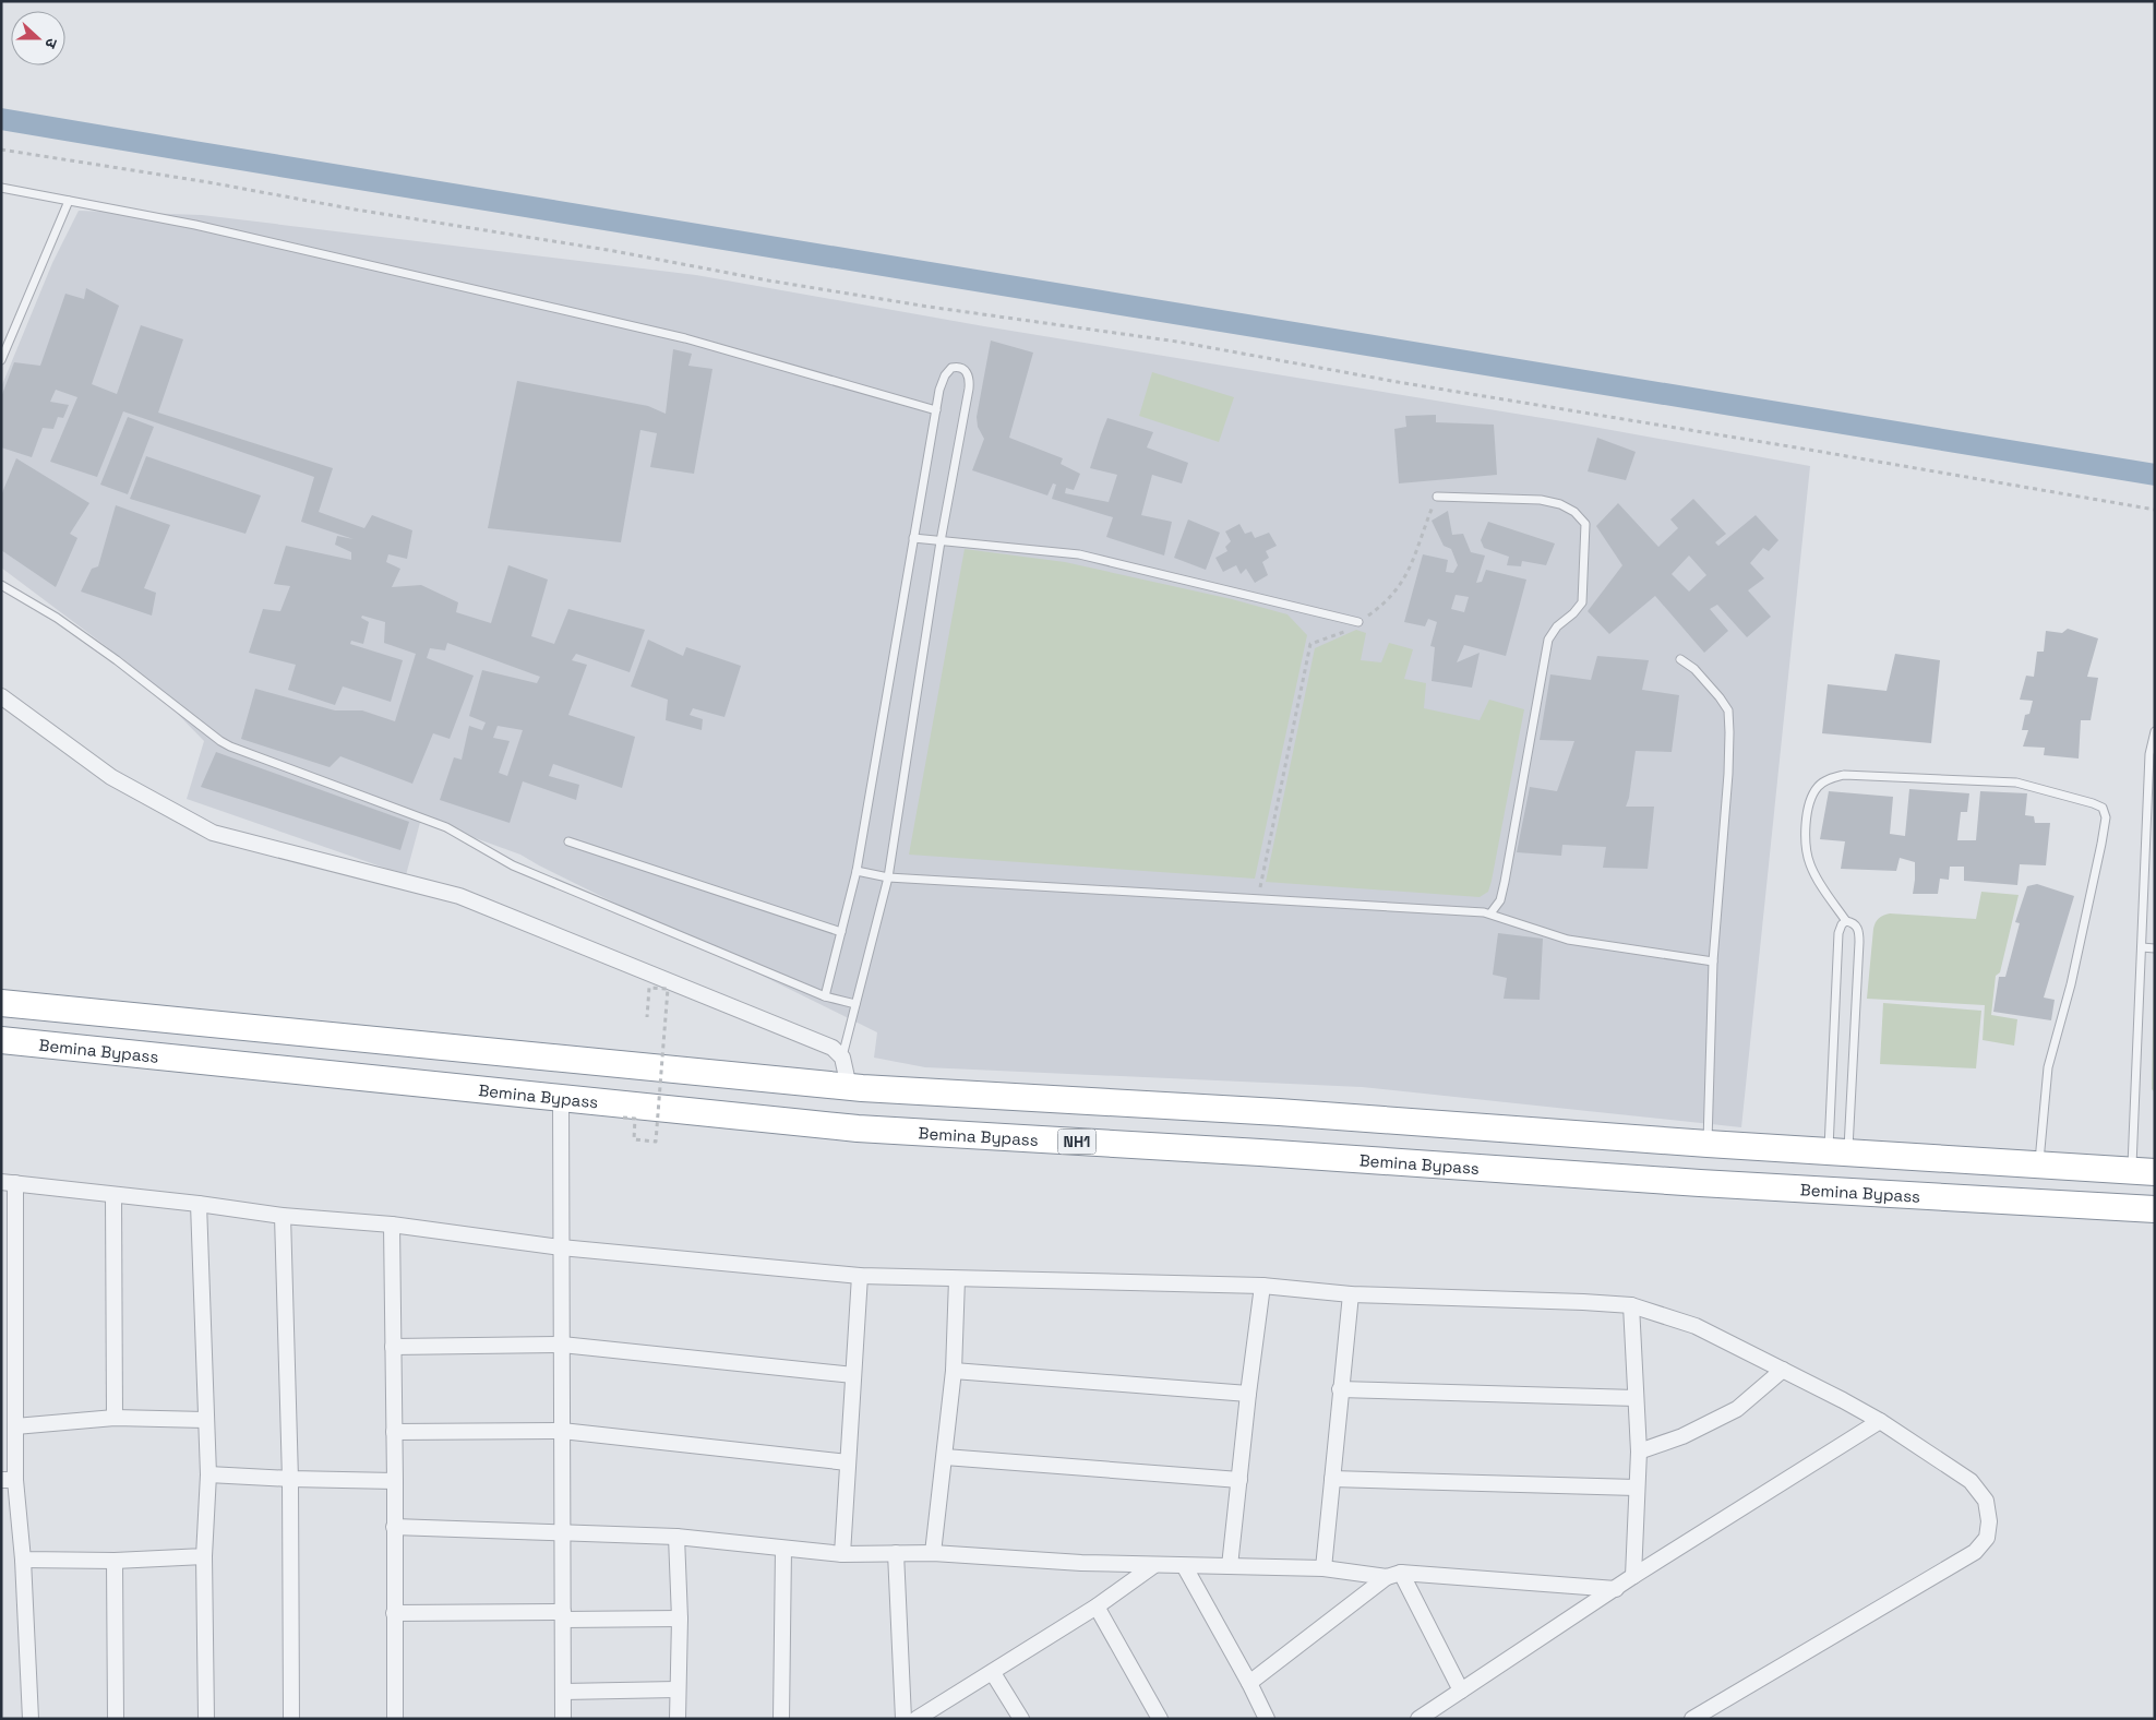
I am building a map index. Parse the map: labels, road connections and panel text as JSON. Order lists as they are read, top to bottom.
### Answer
{
  "streets": {
    "highway": ["Bemina Bypass", "NH1"]
  },
  "north": "right"
}
